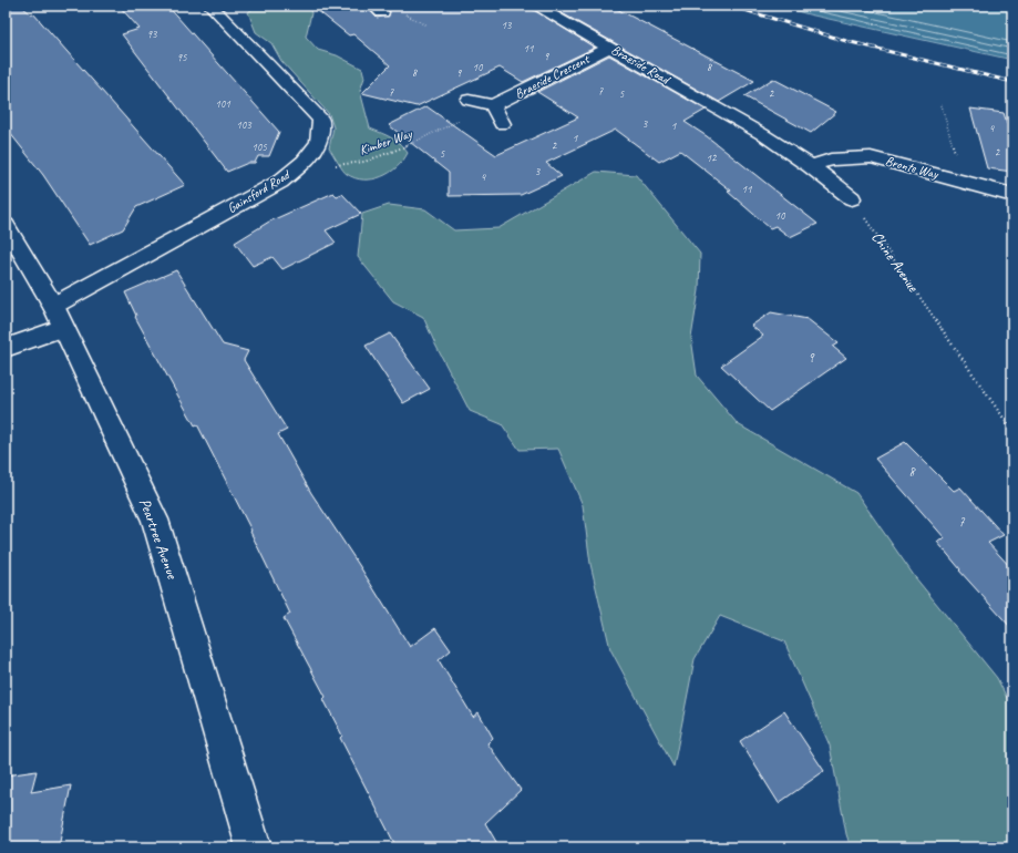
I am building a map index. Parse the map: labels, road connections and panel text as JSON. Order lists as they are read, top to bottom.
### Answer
{
  "streets": {
    "street": [
      "Braeside Road",
      "Braeside Crescent",
      "Bronte Way",
      "Gainsford Road",
      "Peartree Avenue"
    ],
    "path": ["Kimber Way", "Chine Avenue"]
  },
  "crossings": [
    ["Braeside Road", "Braeside Crescent"],
    ["Braeside Road", "Bronte Way"],
    ["Braeside Crescent", "Kimber Way"],
    ["Kimber Way", "Gainsford Road"],
    ["Gainsford Road", "Peartree Avenue"]
  ],
  "house_numbers": [
    "13",
    "93",
    "11",
    "9",
    "95",
    "10",
    "8",
    "8",
    "9",
    "7",
    "7",
    "5",
    "2",
    "101",
    "3",
    "103",
    "1",
    "4",
    "1",
    "2",
    "105",
    "2",
    "5",
    "12",
    "3",
    "4",
    "11",
    "10",
    "9",
    "8",
    "7"
  ]
}
